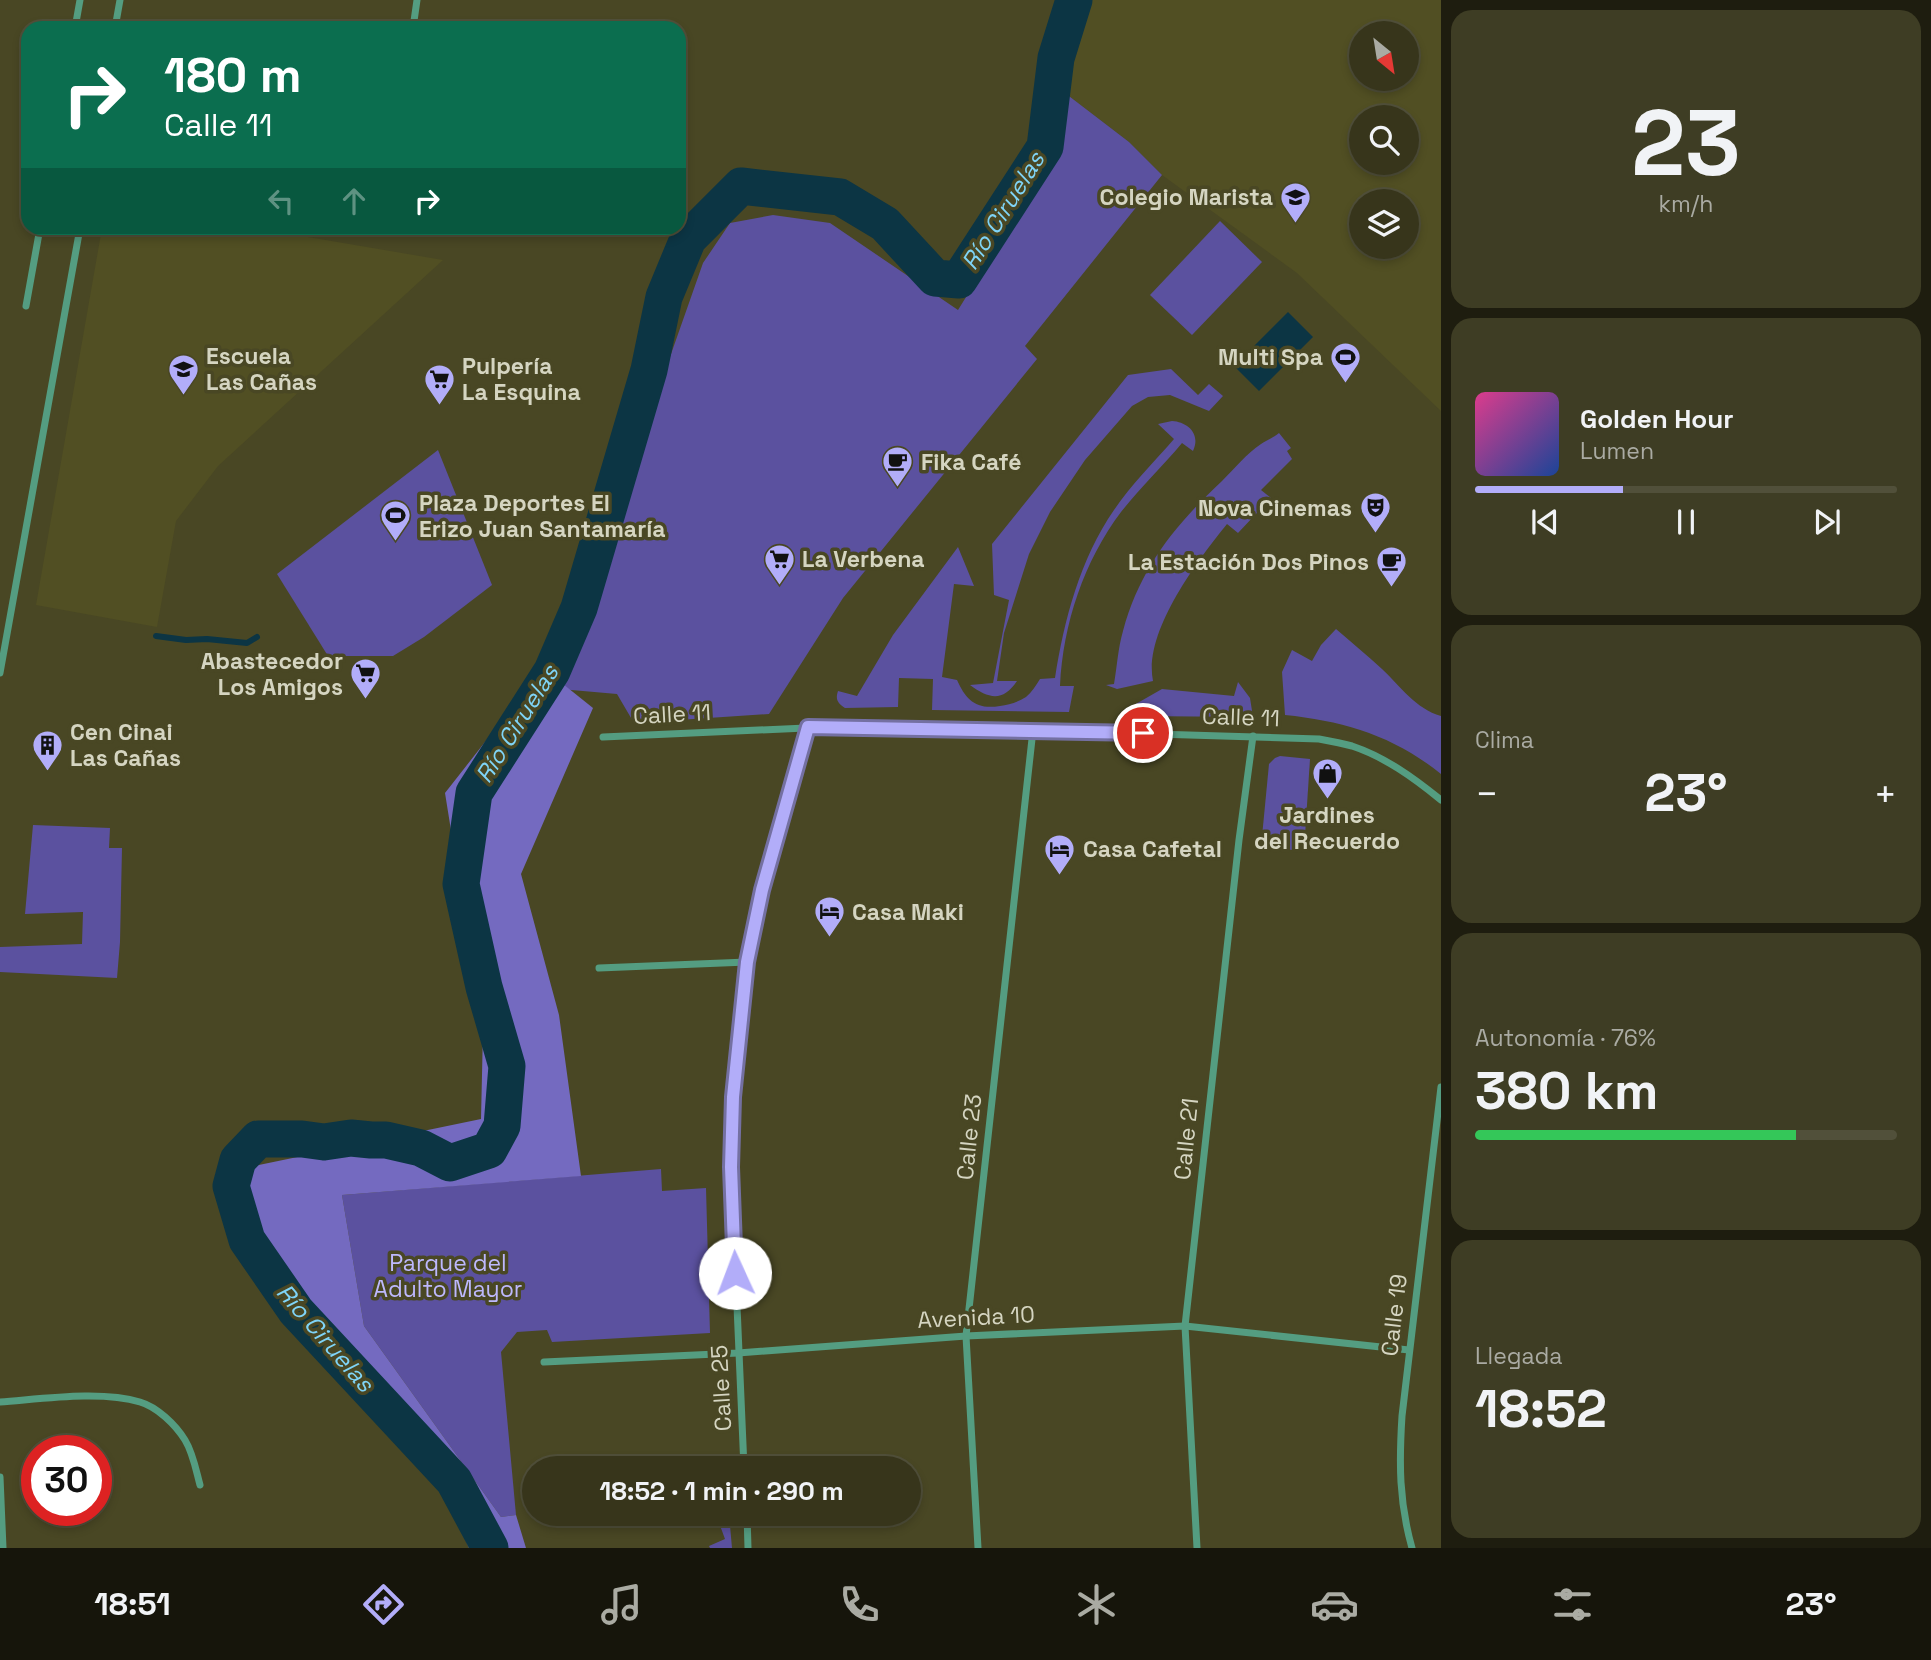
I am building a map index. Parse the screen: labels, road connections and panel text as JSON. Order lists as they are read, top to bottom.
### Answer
{
  "streets": {
    "street": [
      "Calle 11",
      "Calle 23",
      "Calle 21",
      "Calle 19",
      "Avenida 10",
      "Calle 25"
    ]
  },
  "crossings": [
    ["Calle 11", "Calle 23"],
    ["Calle 11", "Calle 21"],
    ["Calle 11", "Calle 25"],
    ["Calle 23", "Avenida 10"],
    ["Calle 21", "Avenida 10"],
    ["Calle 19", "Avenida 10"],
    ["Avenida 10", "Calle 25"]
  ],
  "water": ["Río Ciruelas"],
  "parks": ["Parque del Adulto Mayor"],
  "places": {
    "school or university": ["Colegio Marista", "Escuela Las Cañas"],
    "sports": ["Multi Spa", "Plaza Deportes El Erizo Juan Santamaría"],
    "supermarket": ["Pulpería La Esquina", "La Verbena", "Abastecedor Los Amigos"],
    "cafe": ["Fika Café", "La Estación Dos Pinos"],
    "theatre": ["Nova Cinemas"],
    "building": ["Cen Cinai Las Cañas"],
    "shop": ["Jardines del Recuerdo"],
    "hotel": ["Casa Cafetal", "Casa Maki"]
  },
  "north": "bottom right",
  "page": {
    "tile": [
      ["23", "km/h"],
      "Clima",
      ["Autonomía · 76%", "380 km"],
      ["Llegada", "18:52"]
    ],
    "turn": ["180 m", "Calle 11"],
    "song": ["Golden Hour", "Lumen"],
    "heat": ["−", "23°", "+"],
    "limit": "30",
    "trip": "18:52 · 1 min · 290 m",
    "tabs": ["18:51", "23°"]
  }
}
